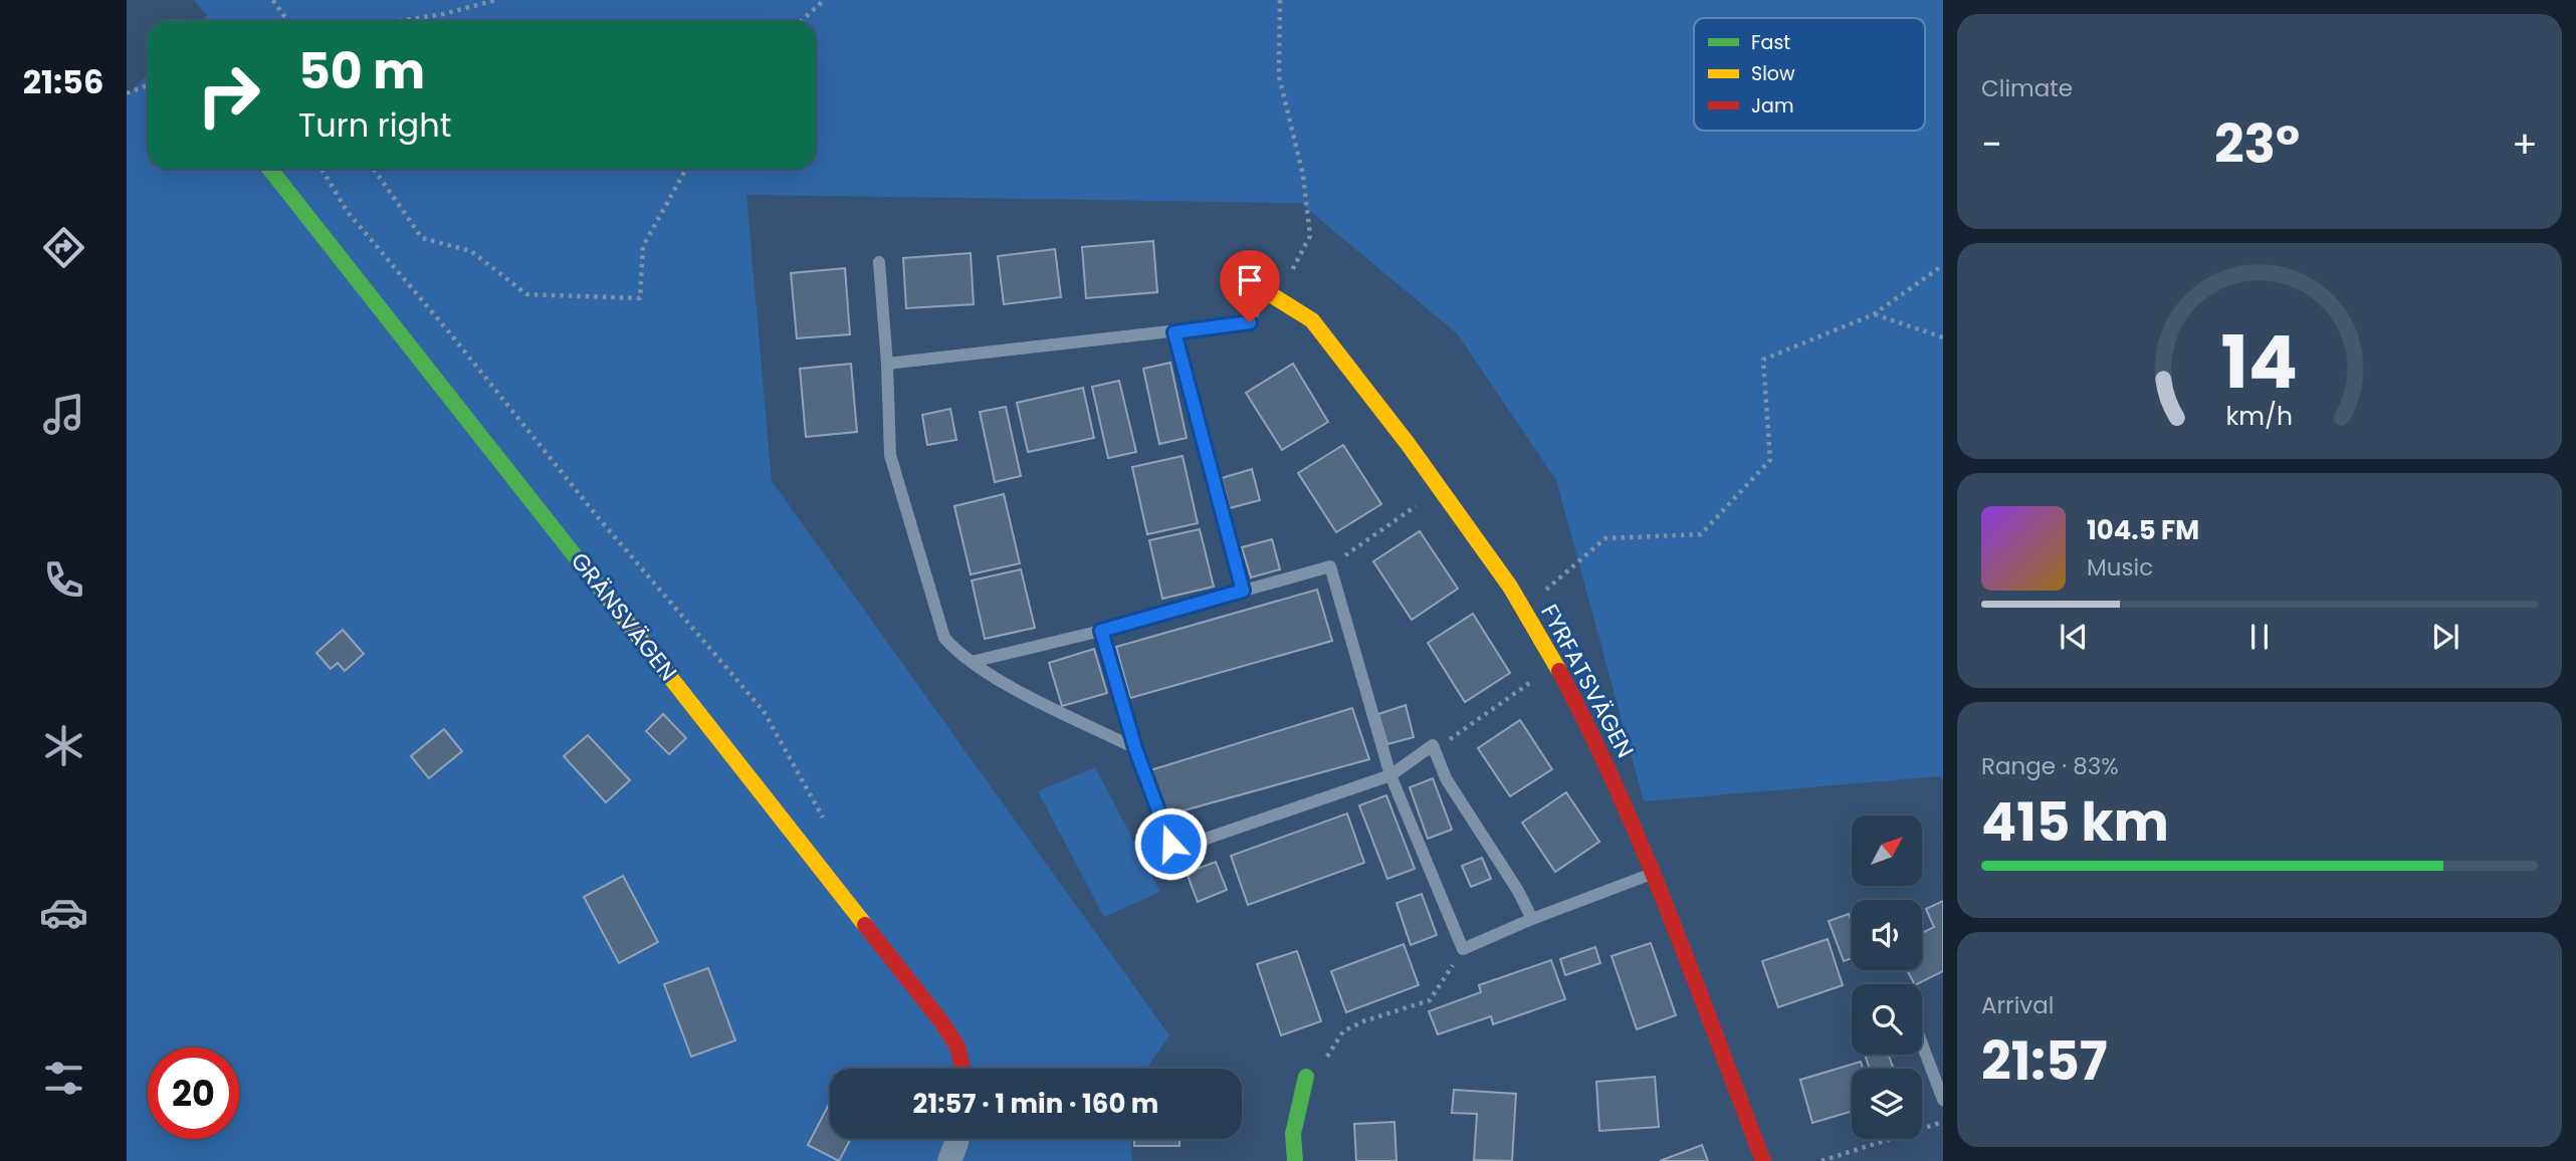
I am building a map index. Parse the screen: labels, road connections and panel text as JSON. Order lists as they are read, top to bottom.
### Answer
{
  "streets": {
    "street": ["GRÄNSVÄGEN", "FYRFATSVÄGEN"]
  },
  "legend": ["Fast", "Slow", "Jam"],
  "north": "top right",
  "page": {
    "tabs": "21:56",
    "tile": [
      "Climate",
      ["Range · 83%", "415 km"],
      ["Arrival", "21:57"]
    ],
    "turn": ["50 m", "Turn right"],
    "heat": ["−", "23°", "+"],
    "song": ["104.5 FM", "Music"],
    "limit": "20",
    "trip": "21:57 · 1 min · 160 m",
    "gauge": ["14", "km/h"]
  }
}
